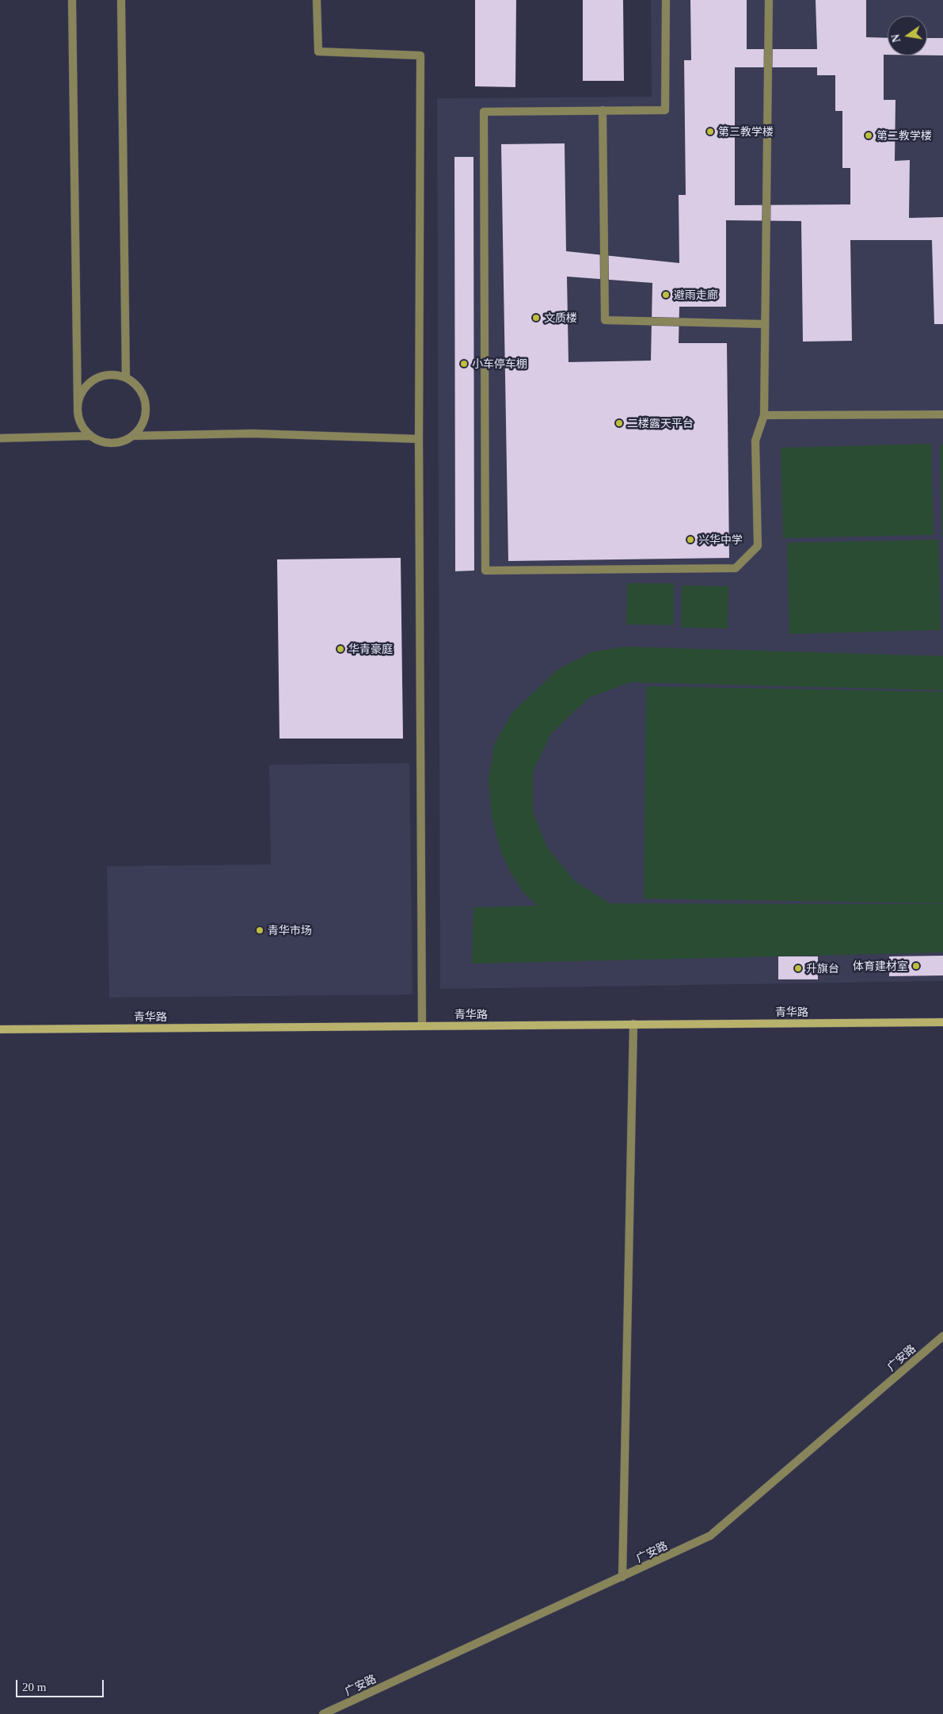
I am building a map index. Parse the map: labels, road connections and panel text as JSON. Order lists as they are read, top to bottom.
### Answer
{
  "streets": {
    "street": ["青华路", "广安路"]
  },
  "places": [
    "第三教学楼",
    "第二教学楼",
    "避雨走廊",
    "文质楼",
    "小车停车棚",
    "二楼露天平台",
    "兴华中学",
    "华青豪庭",
    "青华市场",
    "体育建材室",
    "升旗台"
  ],
  "scale_bar": "20 m",
  "north": "left"
}
